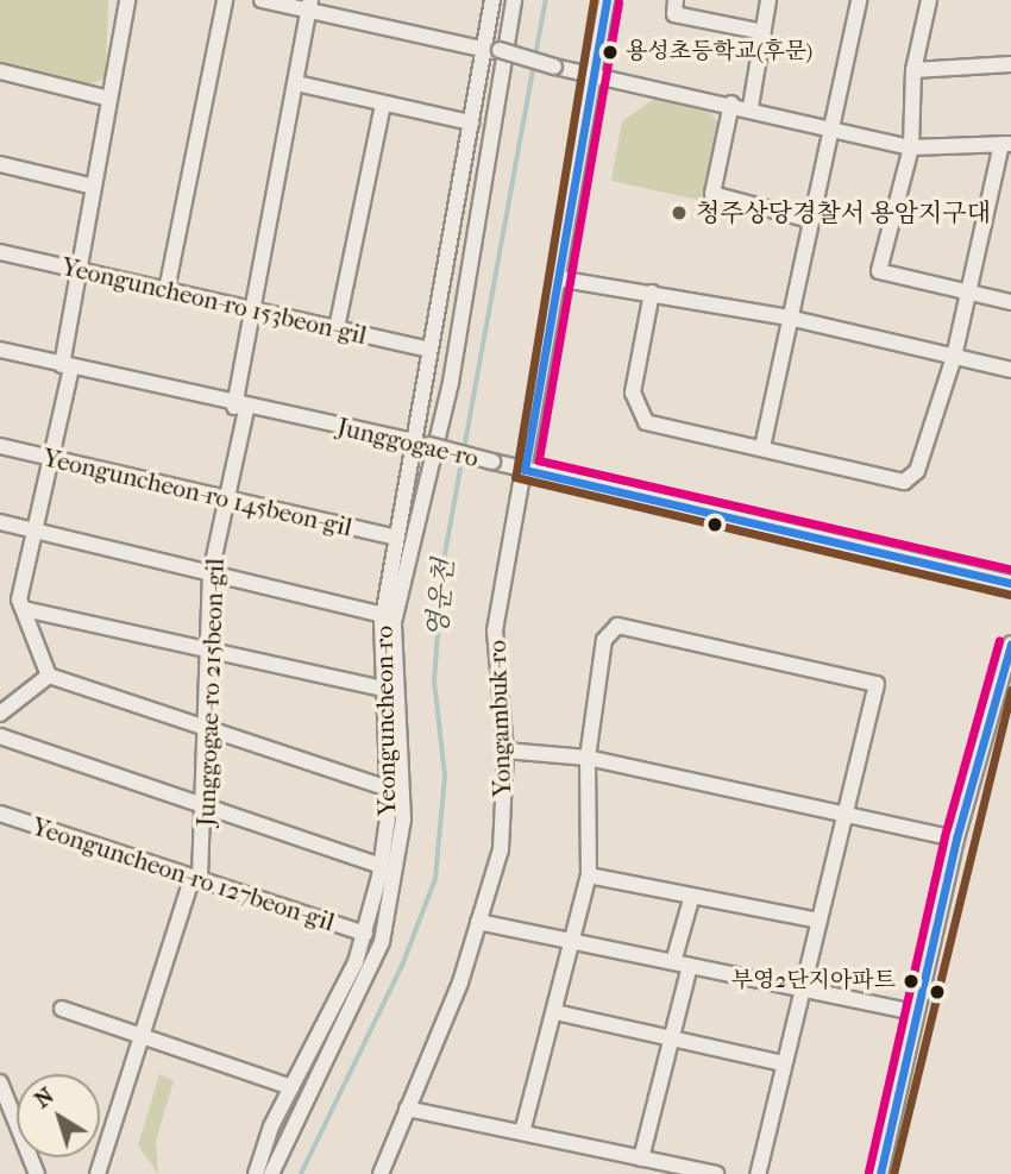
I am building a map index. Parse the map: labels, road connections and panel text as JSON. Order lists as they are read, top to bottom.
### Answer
{
  "streets": {
    "street": [
      "Yeonguncheon-ro 153beon-gil",
      "Junggogae-ro",
      "Yeonguncheon-ro 145beon-gil",
      "Junggogae-ro 215beon-gil",
      "Yongambuk-ro",
      "Yeonguncheon-ro",
      "Yeonguncheon-ro 127beon-gil"
    ]
  },
  "crossings": [
    ["Yeonguncheon-ro 153beon-gil", "Junggogae-ro 215beon-gil"],
    ["Yeonguncheon-ro 153beon-gil", "Yeonguncheon-ro"],
    ["Junggogae-ro", "Junggogae-ro 215beon-gil"],
    ["Junggogae-ro", "Yongambuk-ro"],
    ["Junggogae-ro", "Yeonguncheon-ro"],
    ["Yeonguncheon-ro 145beon-gil", "Junggogae-ro 215beon-gil"],
    ["Yeonguncheon-ro 145beon-gil", "Yeonguncheon-ro"],
    ["Junggogae-ro 215beon-gil", "Yeonguncheon-ro 127beon-gil"],
    ["Yeonguncheon-ro", "Yeonguncheon-ro 127beon-gil"]
  ],
  "water": ["영운천"],
  "places": ["용성초등학교(후문)", "청주상당경찰서 용암지구대", "부영2단지아파트"],
  "north": "top left"
}
